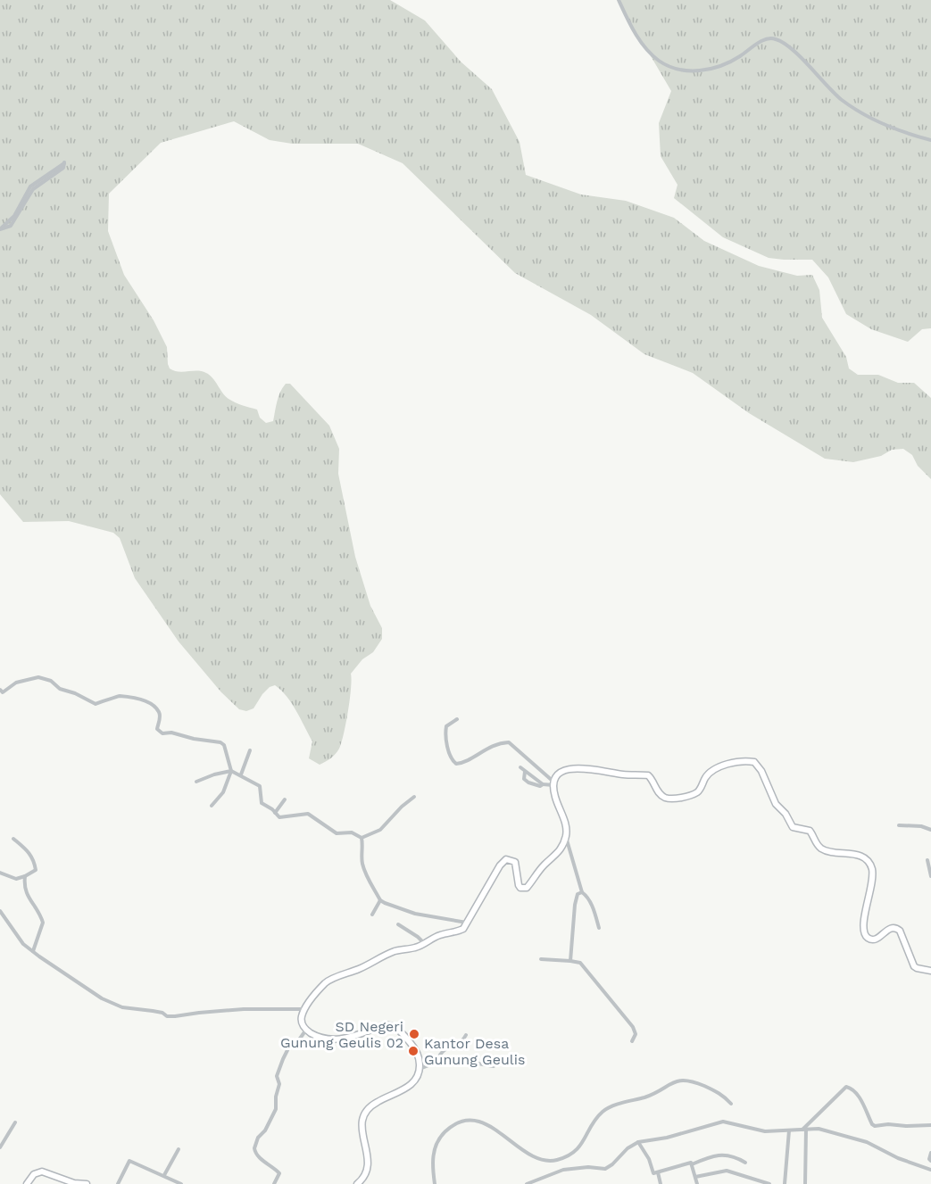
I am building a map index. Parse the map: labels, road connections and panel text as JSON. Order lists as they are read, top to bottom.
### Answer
{
  "places": ["SD Negeri Gunung Geulis 02", "Kantor Desa Gunung Geulis"]
}
